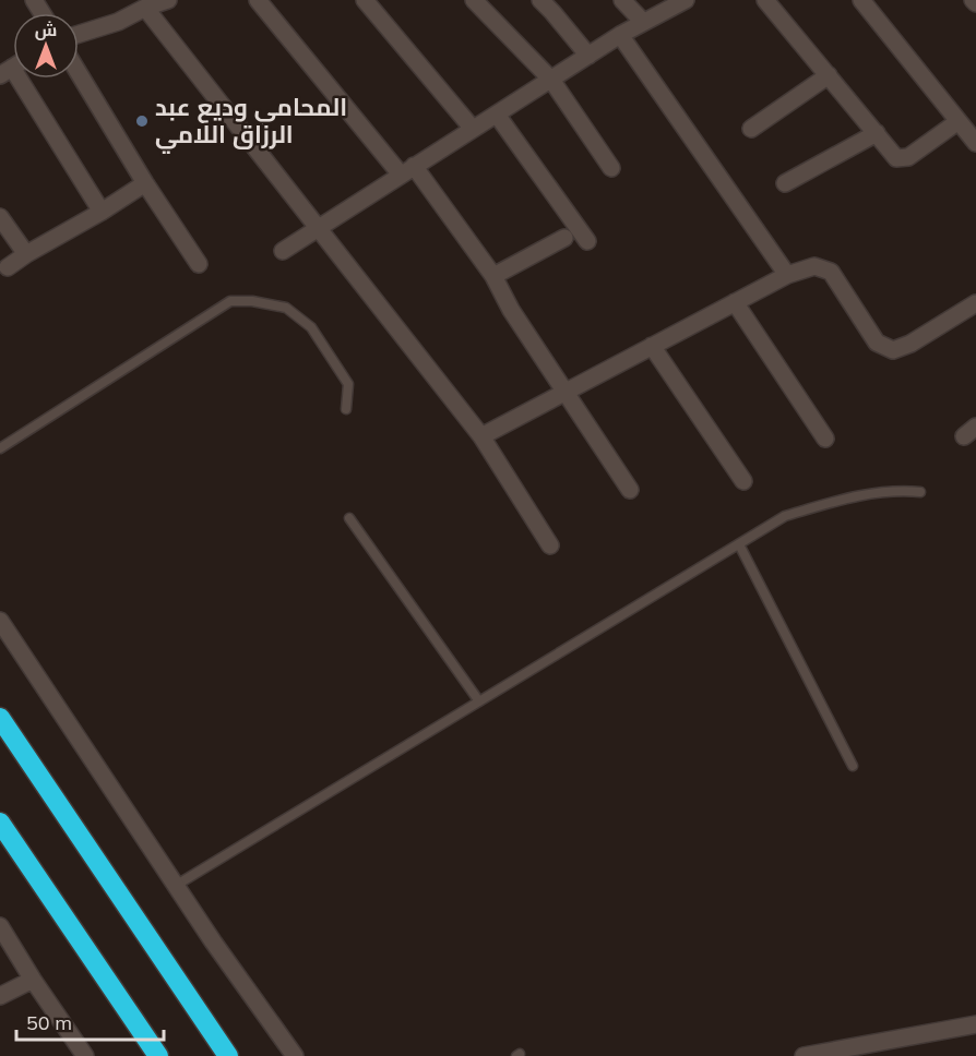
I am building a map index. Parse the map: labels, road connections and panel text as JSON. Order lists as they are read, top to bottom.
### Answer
{
  "places": ["المحامي وديع عبد الرزاق اللامي"],
  "scale_bar": "50 m",
  "north": "top"
}
